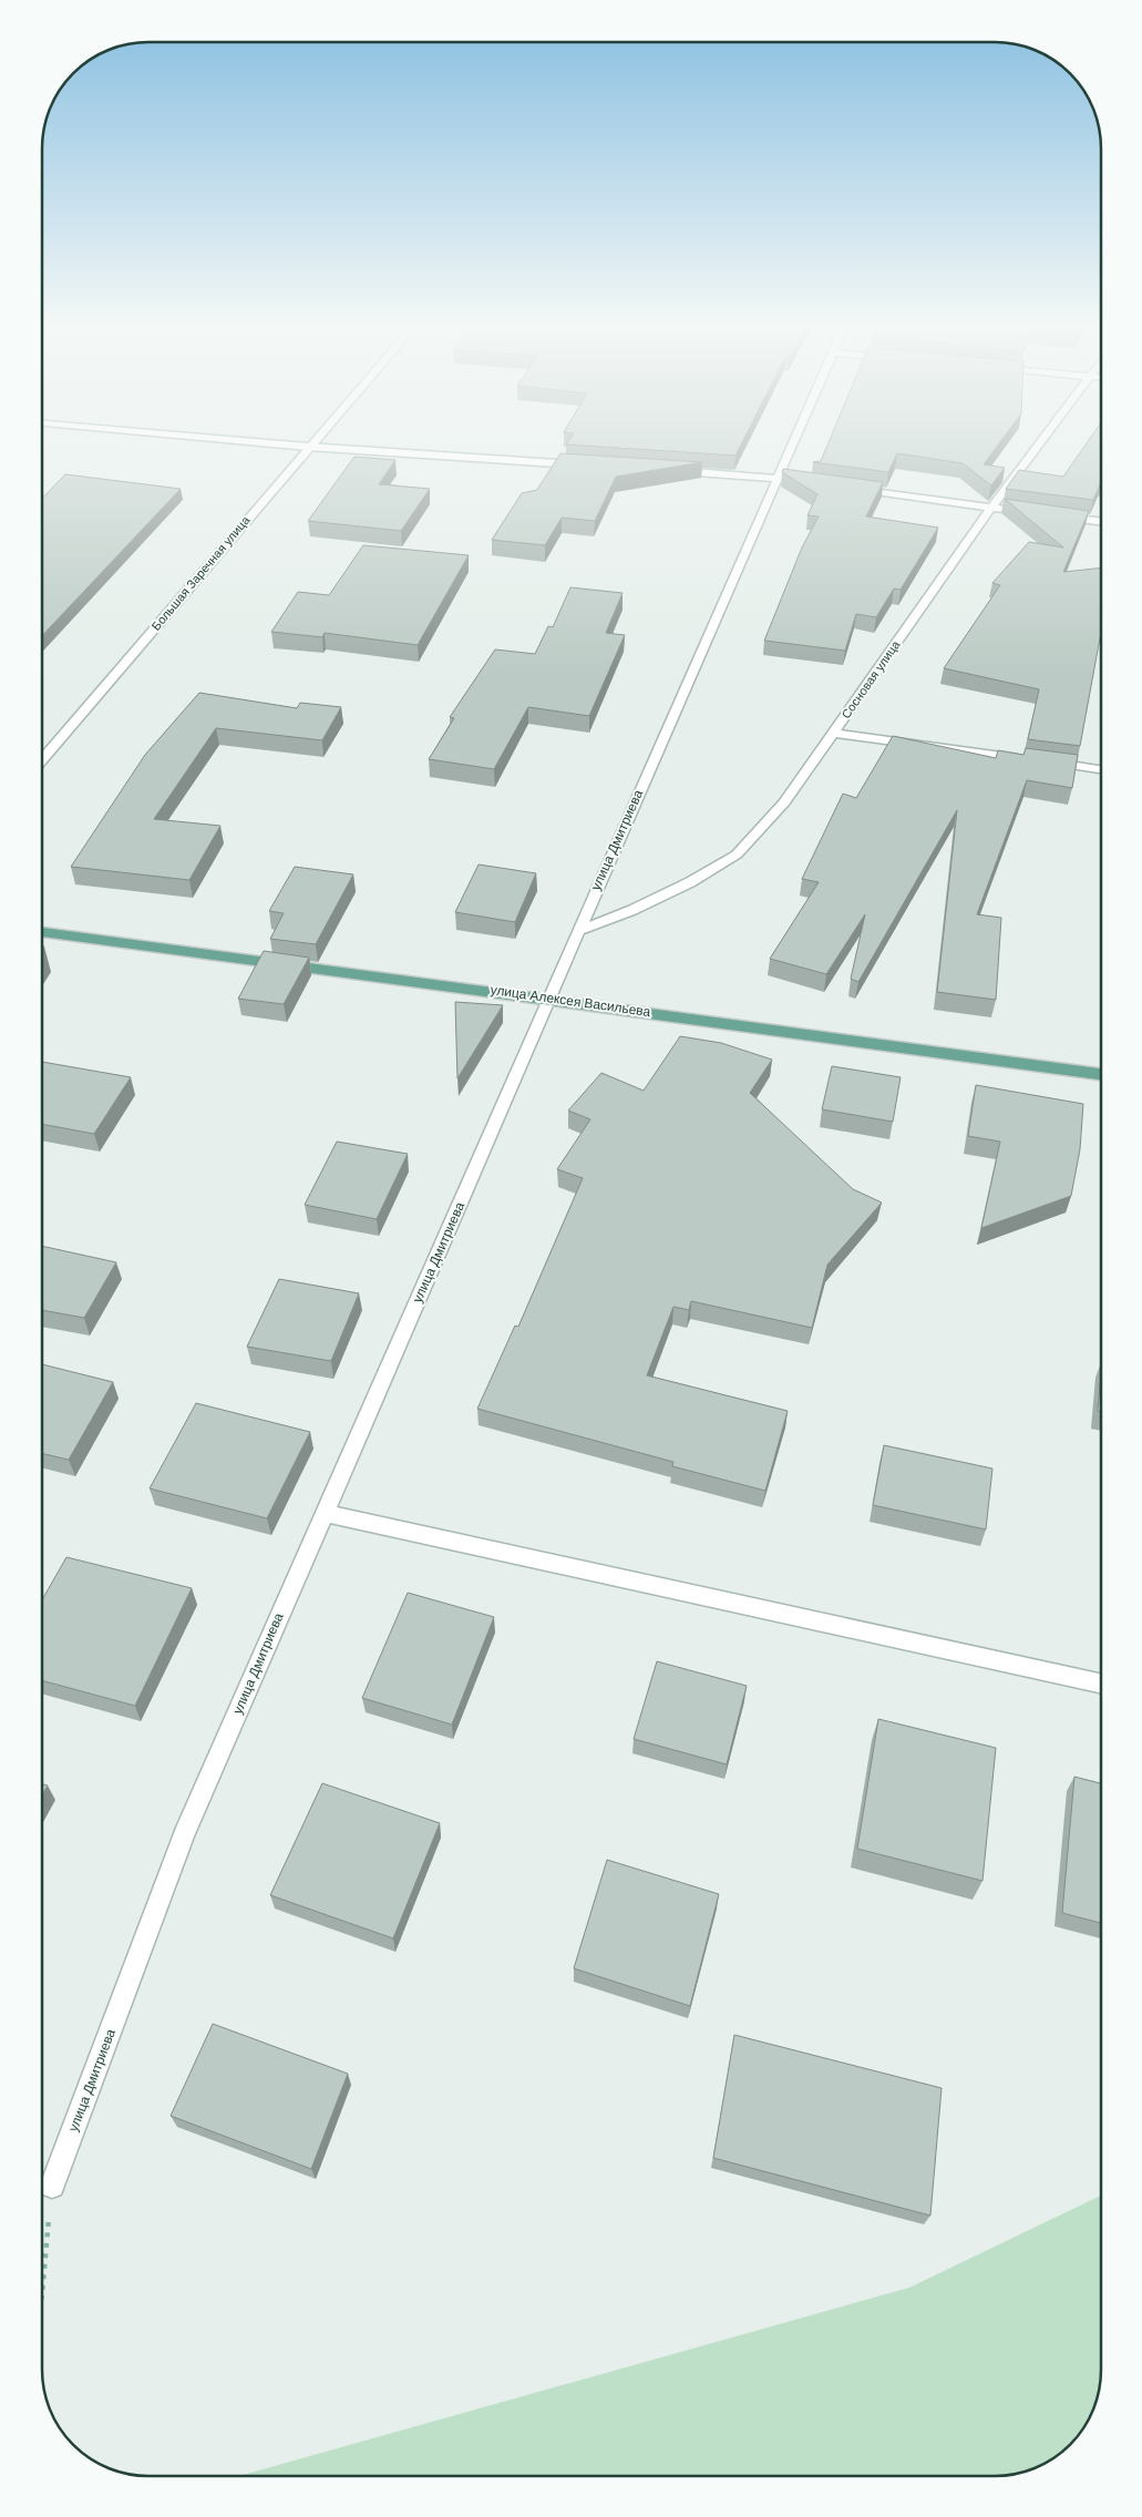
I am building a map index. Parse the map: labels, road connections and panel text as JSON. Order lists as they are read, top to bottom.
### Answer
{
  "streets": {
    "main road": ["улица Алексея Васильева"],
    "street": ["Большая Заречная улица", "Сосновая улица", "улица Дмитриева"]
  },
  "crossings": [
    ["Сосновая улица", "улица Дмитриева"],
    ["улица Дмитриева", "улица Алексея Васильева"]
  ]
}
